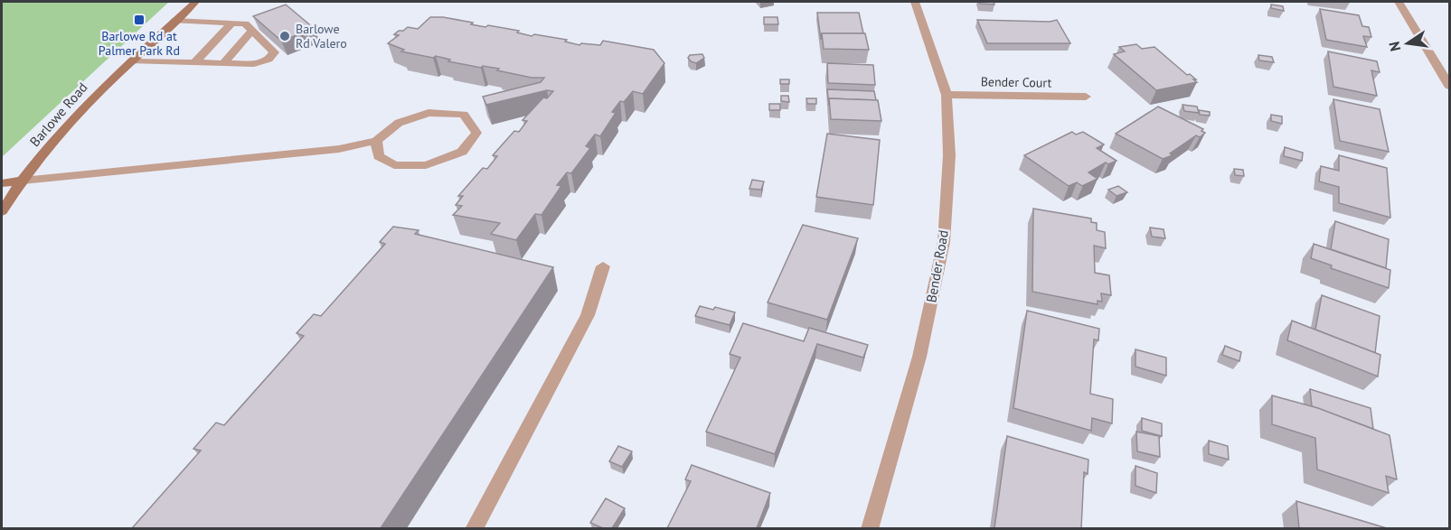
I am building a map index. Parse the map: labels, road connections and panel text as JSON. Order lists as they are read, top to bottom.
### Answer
{
  "streets": {
    "street": ["Bender Court", "Barlowe Road", "Bender Road"]
  },
  "crossings": [
    ["Bender Court", "Bender Road"]
  ],
  "places": {
    "transit": ["Barlowe Rd at Palmer Park Rd"],
    "other": ["Barlowe Rd Valero"]
  },
  "north": "left"
}
